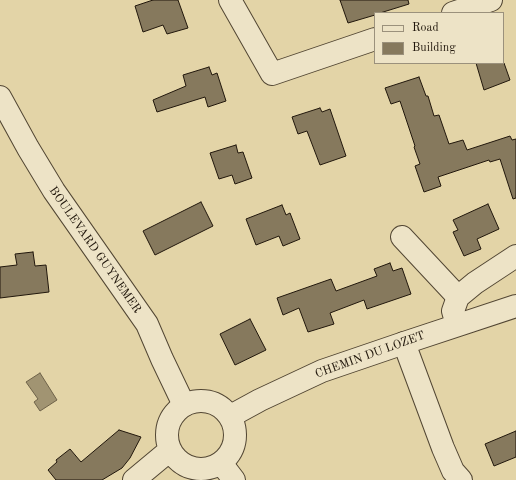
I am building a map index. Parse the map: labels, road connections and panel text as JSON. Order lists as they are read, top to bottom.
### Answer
{
  "streets": {
    "street": ["BOULEVARD GUYNEMER", "CHEMIN DU LOZET"]
  },
  "crossings": [
    ["BOULEVARD GUYNEMER", "CHEMIN DU LOZET"]
  ],
  "legend": ["Road", "Building"]
}
